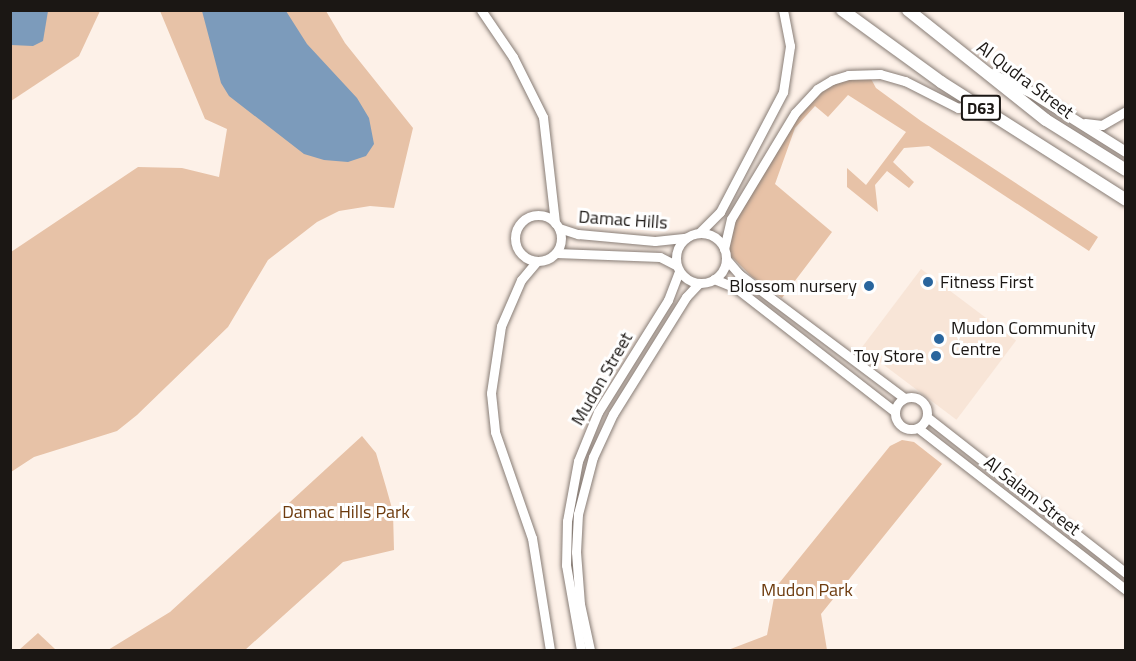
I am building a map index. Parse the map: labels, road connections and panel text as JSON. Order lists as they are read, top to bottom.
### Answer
{
  "streets": {
    "main road": ["Al Qudra Street", "D63"],
    "street": ["Damac Hills", "Mudon Street", "Al Salam Street"]
  },
  "crossings": [
    ["Damac Hills", "Mudon Street"]
  ],
  "parks": ["Damac Hills Park", "Mudon Park"],
  "places": [
    "Fitness First",
    "Blossom nursery",
    "Mudon Community Centre",
    "Toy Store"
  ]
}
